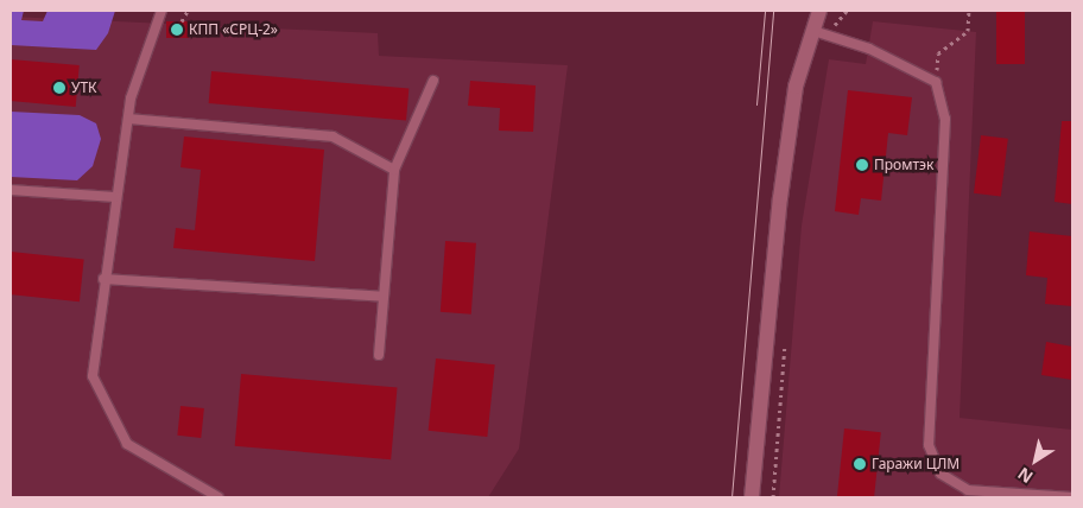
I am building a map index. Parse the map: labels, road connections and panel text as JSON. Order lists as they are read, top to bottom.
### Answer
{
  "places": [
    "КПП «СРЦ-2»",
    "УТК",
    "Промтэк",
    "Гаражи ЦЛМ"
  ],
  "north": "bottom left"
}
